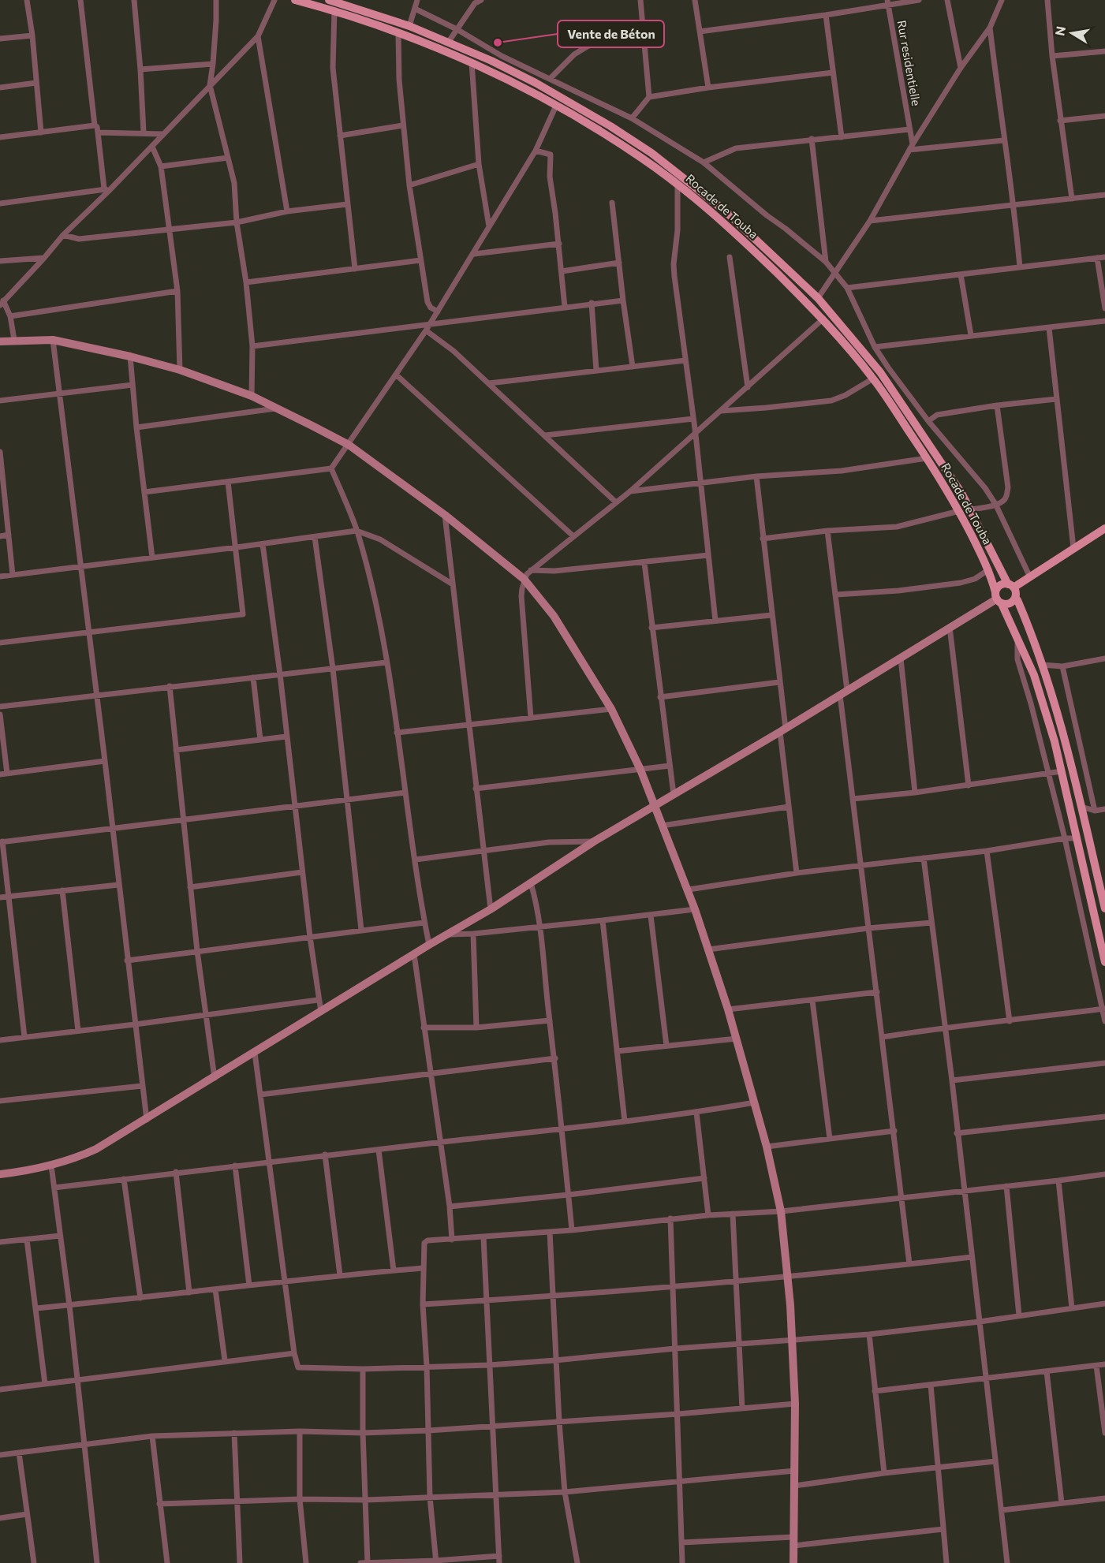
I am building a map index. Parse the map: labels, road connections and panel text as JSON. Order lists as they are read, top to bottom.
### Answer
{
  "streets": {
    "main road": ["Rocade de Touba"],
    "street": ["Rur residentielle"]
  },
  "places": ["Vente de Béton"],
  "north": "left"
}
